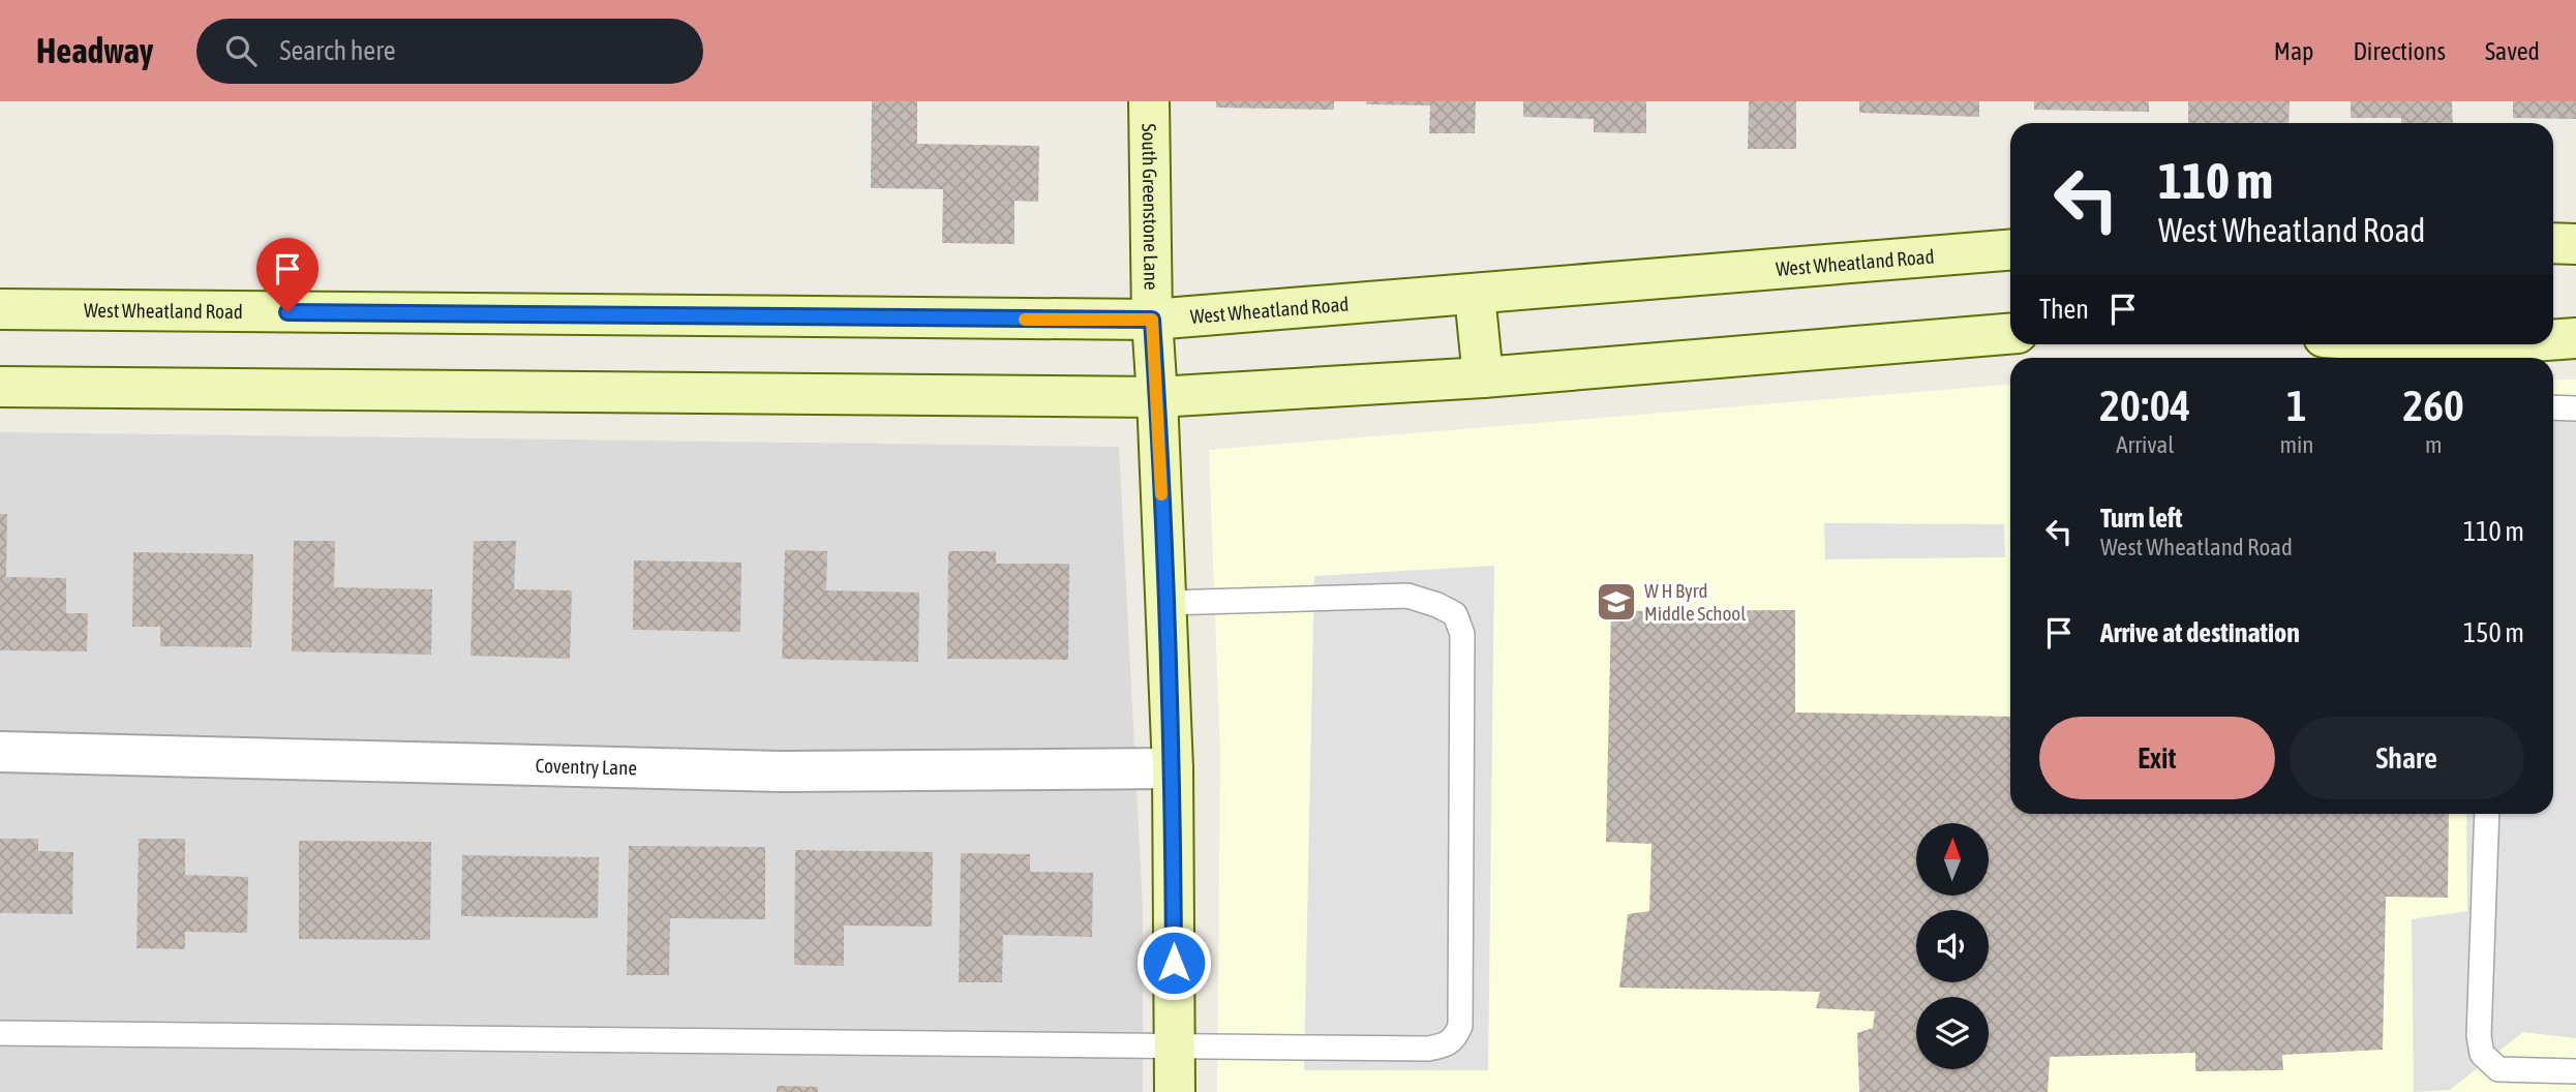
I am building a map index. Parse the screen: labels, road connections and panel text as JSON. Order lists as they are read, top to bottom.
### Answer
{
  "streets": {
    "main road": ["South Greenstone Lane", "West Wheatland Road"],
    "street": ["Coventry Lane"]
  },
  "crossings": [
    ["South Greenstone Lane", "West Wheatland Road"],
    ["South Greenstone Lane", "Coventry Lane"]
  ],
  "places": {
    "school or university": ["W H Byrd Middle School"]
  },
  "north": "top",
  "page": {
    "header": "Headway",
    "search": "Search here",
    "nav": ["Map", "Directions", "Saved"],
    "turn": ["110 m", "West Wheatland Road"],
    "then": "Then",
    "eta": [
      "20:04",
      "Arrival",
      "1",
      "min",
      "260",
      "m"
    ],
    "list": [
      {
        "name": "Turn left",
        "note": "West Wheatland Road",
        "value": "110 m"
      },
      {
        "name": "Arrive at destination",
        "value": "150 m"
      }
    ],
    "buttons": ["Exit", "Share"]
  }
}
